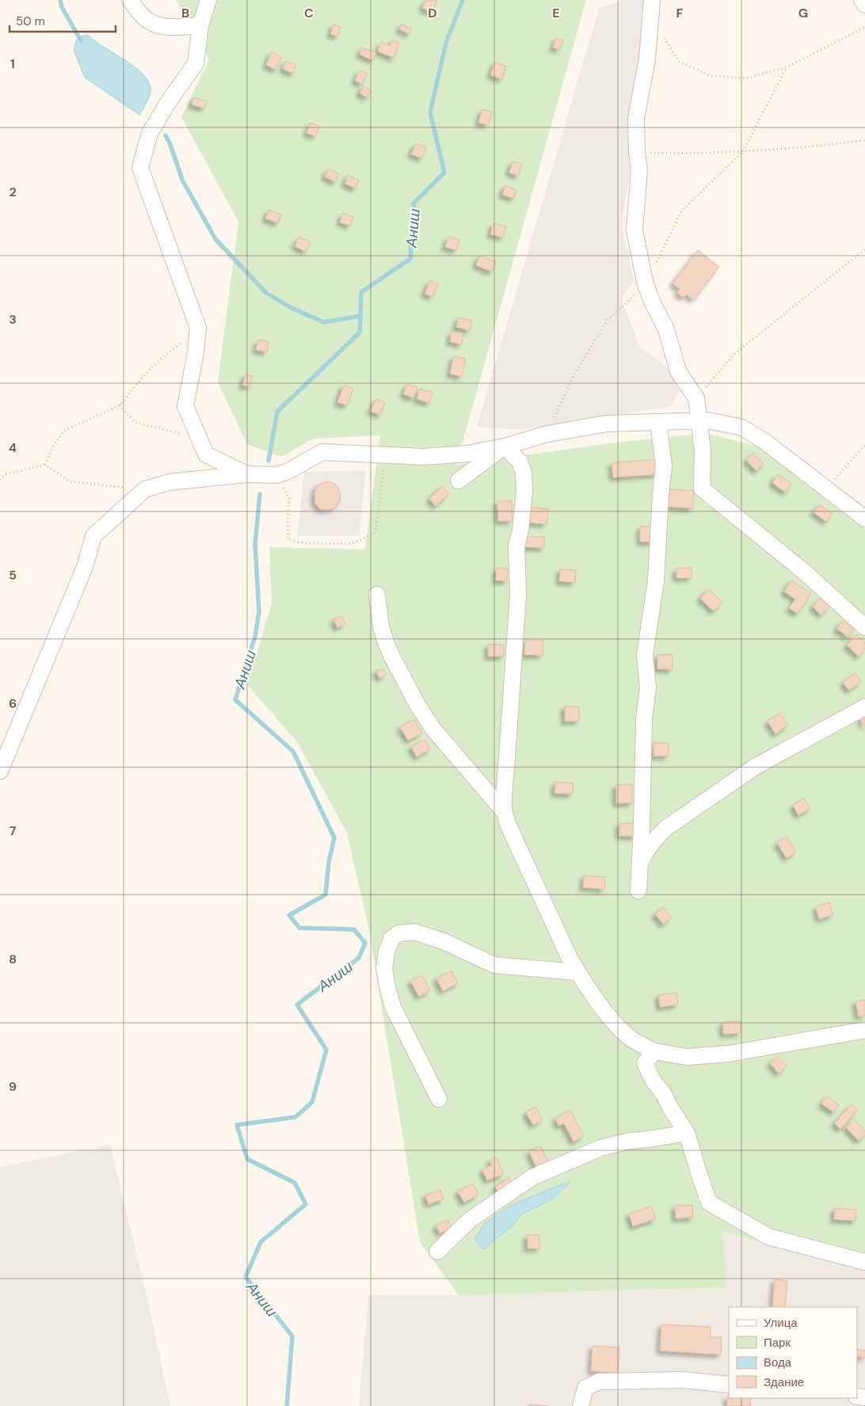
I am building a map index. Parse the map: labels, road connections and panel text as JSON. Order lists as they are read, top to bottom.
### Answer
{
  "water": ["Аниш"],
  "legend": [
    "Улица",
    "Парк",
    "Вода",
    "Здание"
  ],
  "scale_bar": "50 m",
  "grid": {
    "columns": [
      "B",
      "C",
      "D",
      "E",
      "F",
      "G"
    ],
    "rows": [
      "1",
      "2",
      "3",
      "4",
      "5",
      "6",
      "7",
      "8",
      "9"
    ]
  }
}
